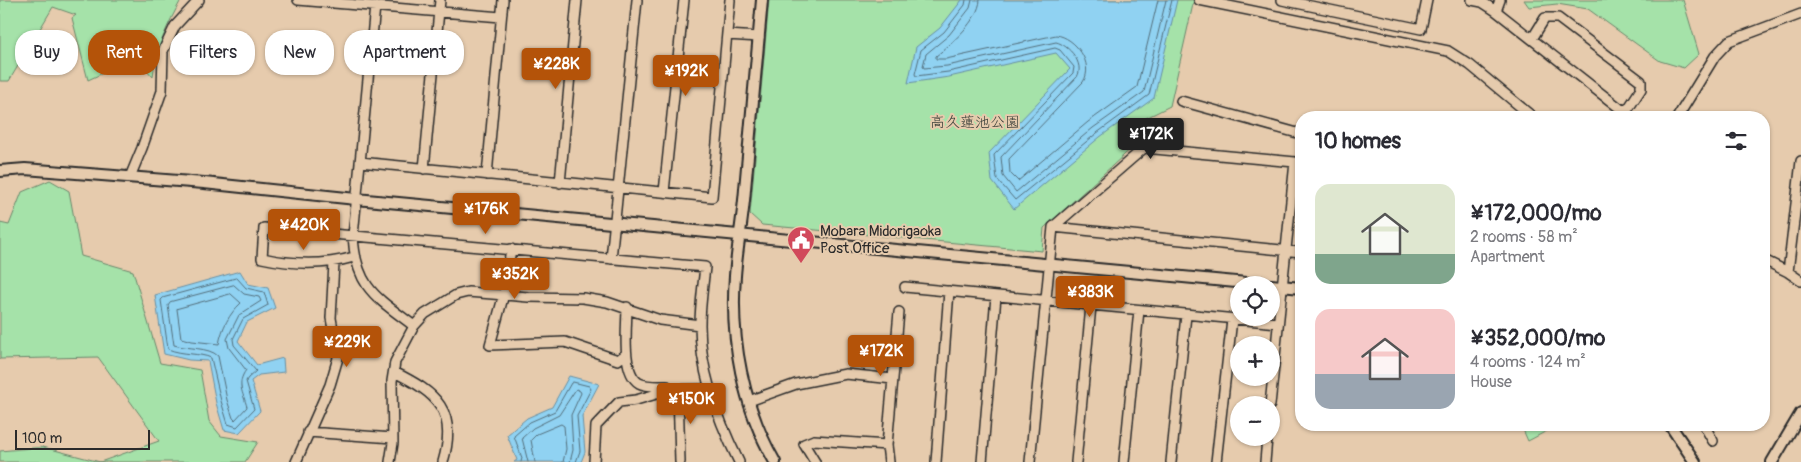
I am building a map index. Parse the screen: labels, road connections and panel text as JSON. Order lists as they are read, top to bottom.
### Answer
{
  "parks": ["高久蓮池公園"],
  "places": {
    "public building": ["Mobara Midorigaoka Post Office"]
  },
  "scale_bar": "100 m",
  "page": {
    "chip": [
      "Buy",
      "Rent",
      "Filters",
      "New",
      "Apartment"
    ],
    "price": [
      "¥228K",
      "¥192K",
      "¥172K",
      "¥176K",
      "¥420K",
      "¥352K",
      "¥383K",
      "¥229K",
      "¥172K",
      "¥150K"
    ],
    "heading": "10 homes",
    "list": [
      {
        "name": "¥172,000/mo",
        "note": "2 rooms · 58 m² · Apartment"
      },
      {
        "name": "¥352,000/mo",
        "note": "4 rooms · 124 m² · House"
      }
    ],
    "map_buttons": ["+", "−"],
    "scale": "100 m"
  }
}
